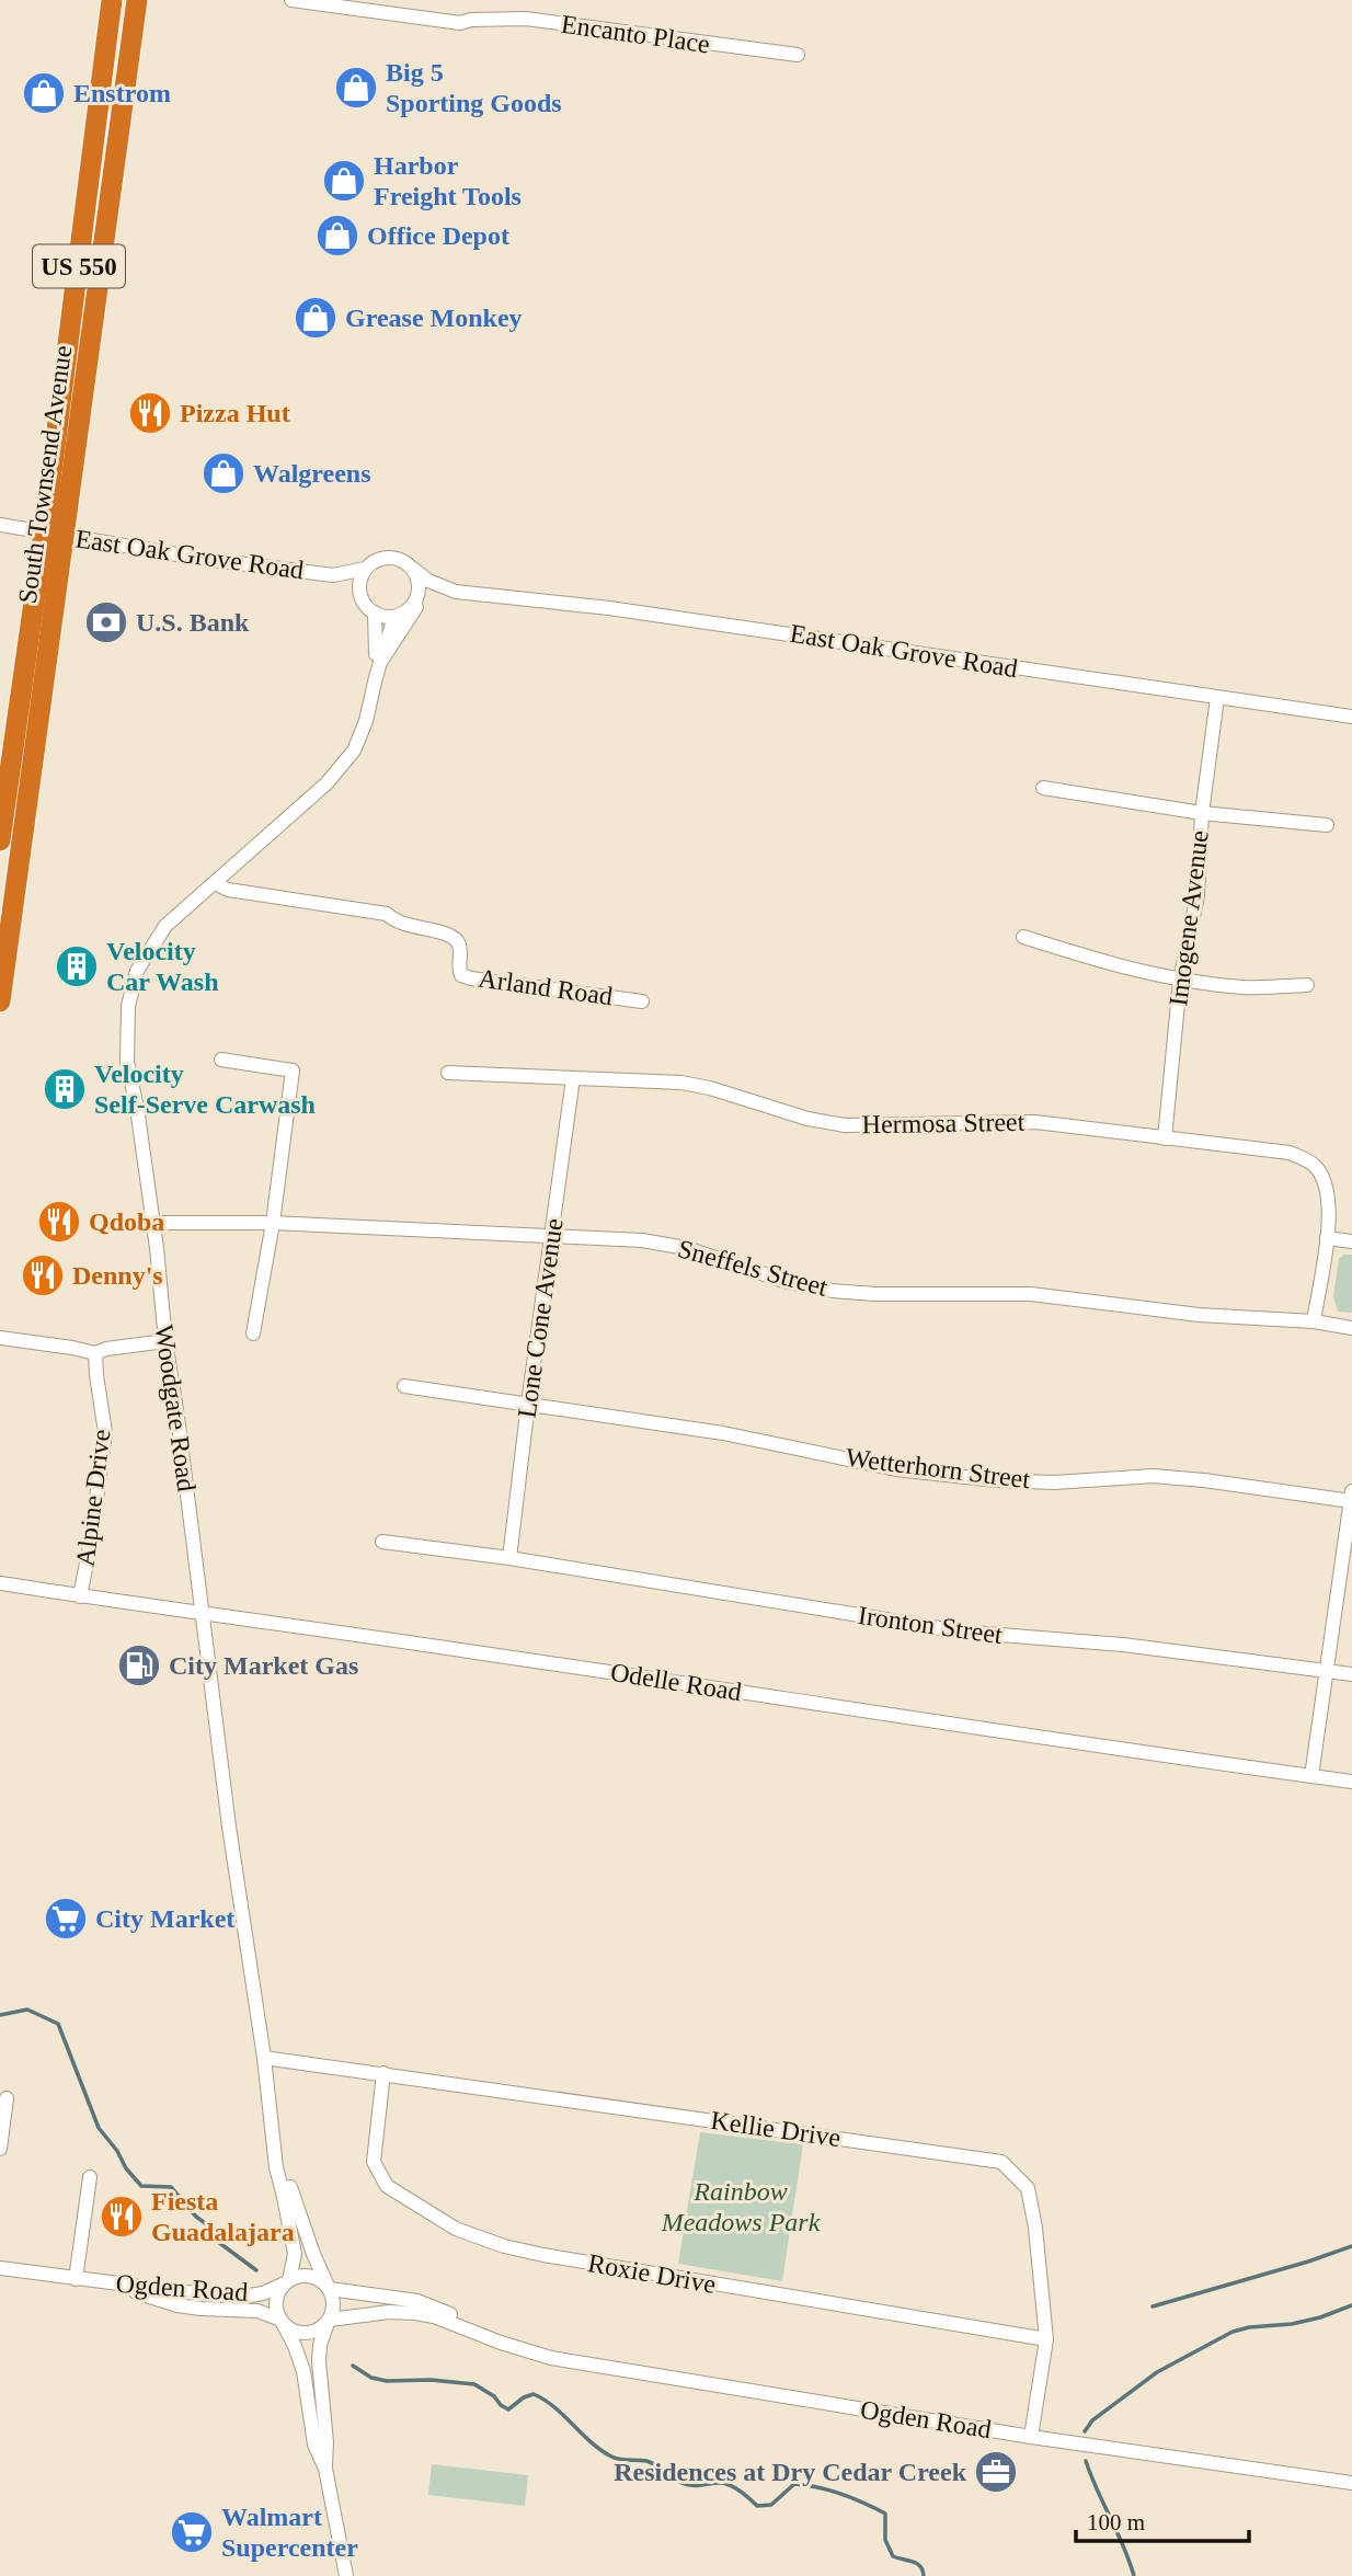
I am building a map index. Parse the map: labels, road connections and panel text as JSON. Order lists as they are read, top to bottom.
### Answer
{
  "streets": {
    "highway": ["US 550", "South Townsend Avenue"],
    "street": [
      "Encanto Place",
      "East Oak Grove Road",
      "Imogene Avenue",
      "Arland Road",
      "Hermosa Street",
      "Sneffels Street",
      "Lone Cone Avenue",
      "Woodgate Road",
      "Wetterhorn Street",
      "Alpine Drive",
      "Ironton Street",
      "Odelle Road",
      "Kellie Drive",
      "Roxie Drive",
      "Ogden Road"
    ]
  },
  "crossings": [
    ["South Townsend Avenue", "East Oak Grove Road"],
    ["East Oak Grove Road", "Imogene Avenue"],
    ["East Oak Grove Road", "Woodgate Road"],
    ["Imogene Avenue", "Hermosa Street"],
    ["Arland Road", "Woodgate Road"],
    ["Hermosa Street", "Lone Cone Avenue"],
    ["Sneffels Street", "Lone Cone Avenue"],
    ["Sneffels Street", "Woodgate Road"],
    ["Lone Cone Avenue", "Wetterhorn Street"],
    ["Lone Cone Avenue", "Ironton Street"],
    ["Woodgate Road", "Odelle Road"],
    ["Woodgate Road", "Kellie Drive"],
    ["Woodgate Road", "Ogden Road"],
    ["Alpine Drive", "Odelle Road"],
    ["Kellie Drive", "Roxie Drive"],
    ["Kellie Drive", "Ogden Road"]
  ],
  "parks": ["Rainbow Meadows Park"],
  "places": {
    "shop": [
      "Big 5 Sporting Goods",
      "Enstrom",
      "Harbor Freight Tools",
      "Office Depot",
      "Grease Monkey",
      "Walgreens"
    ],
    "restaurant": [
      "Pizza Hut",
      "Qdoba",
      "Denny's",
      "Fiesta Guadalajara"
    ],
    "bank": ["U.S. Bank"],
    "building": ["Velocity Car Wash", "Velocity Self-Serve Carwash"],
    "fuel station": ["City Market Gas"],
    "supermarket": ["City Market", "Walmart Supercenter"],
    "office": ["Residences at Dry Cedar Creek"]
  },
  "scale_bar": "100 m"
}
